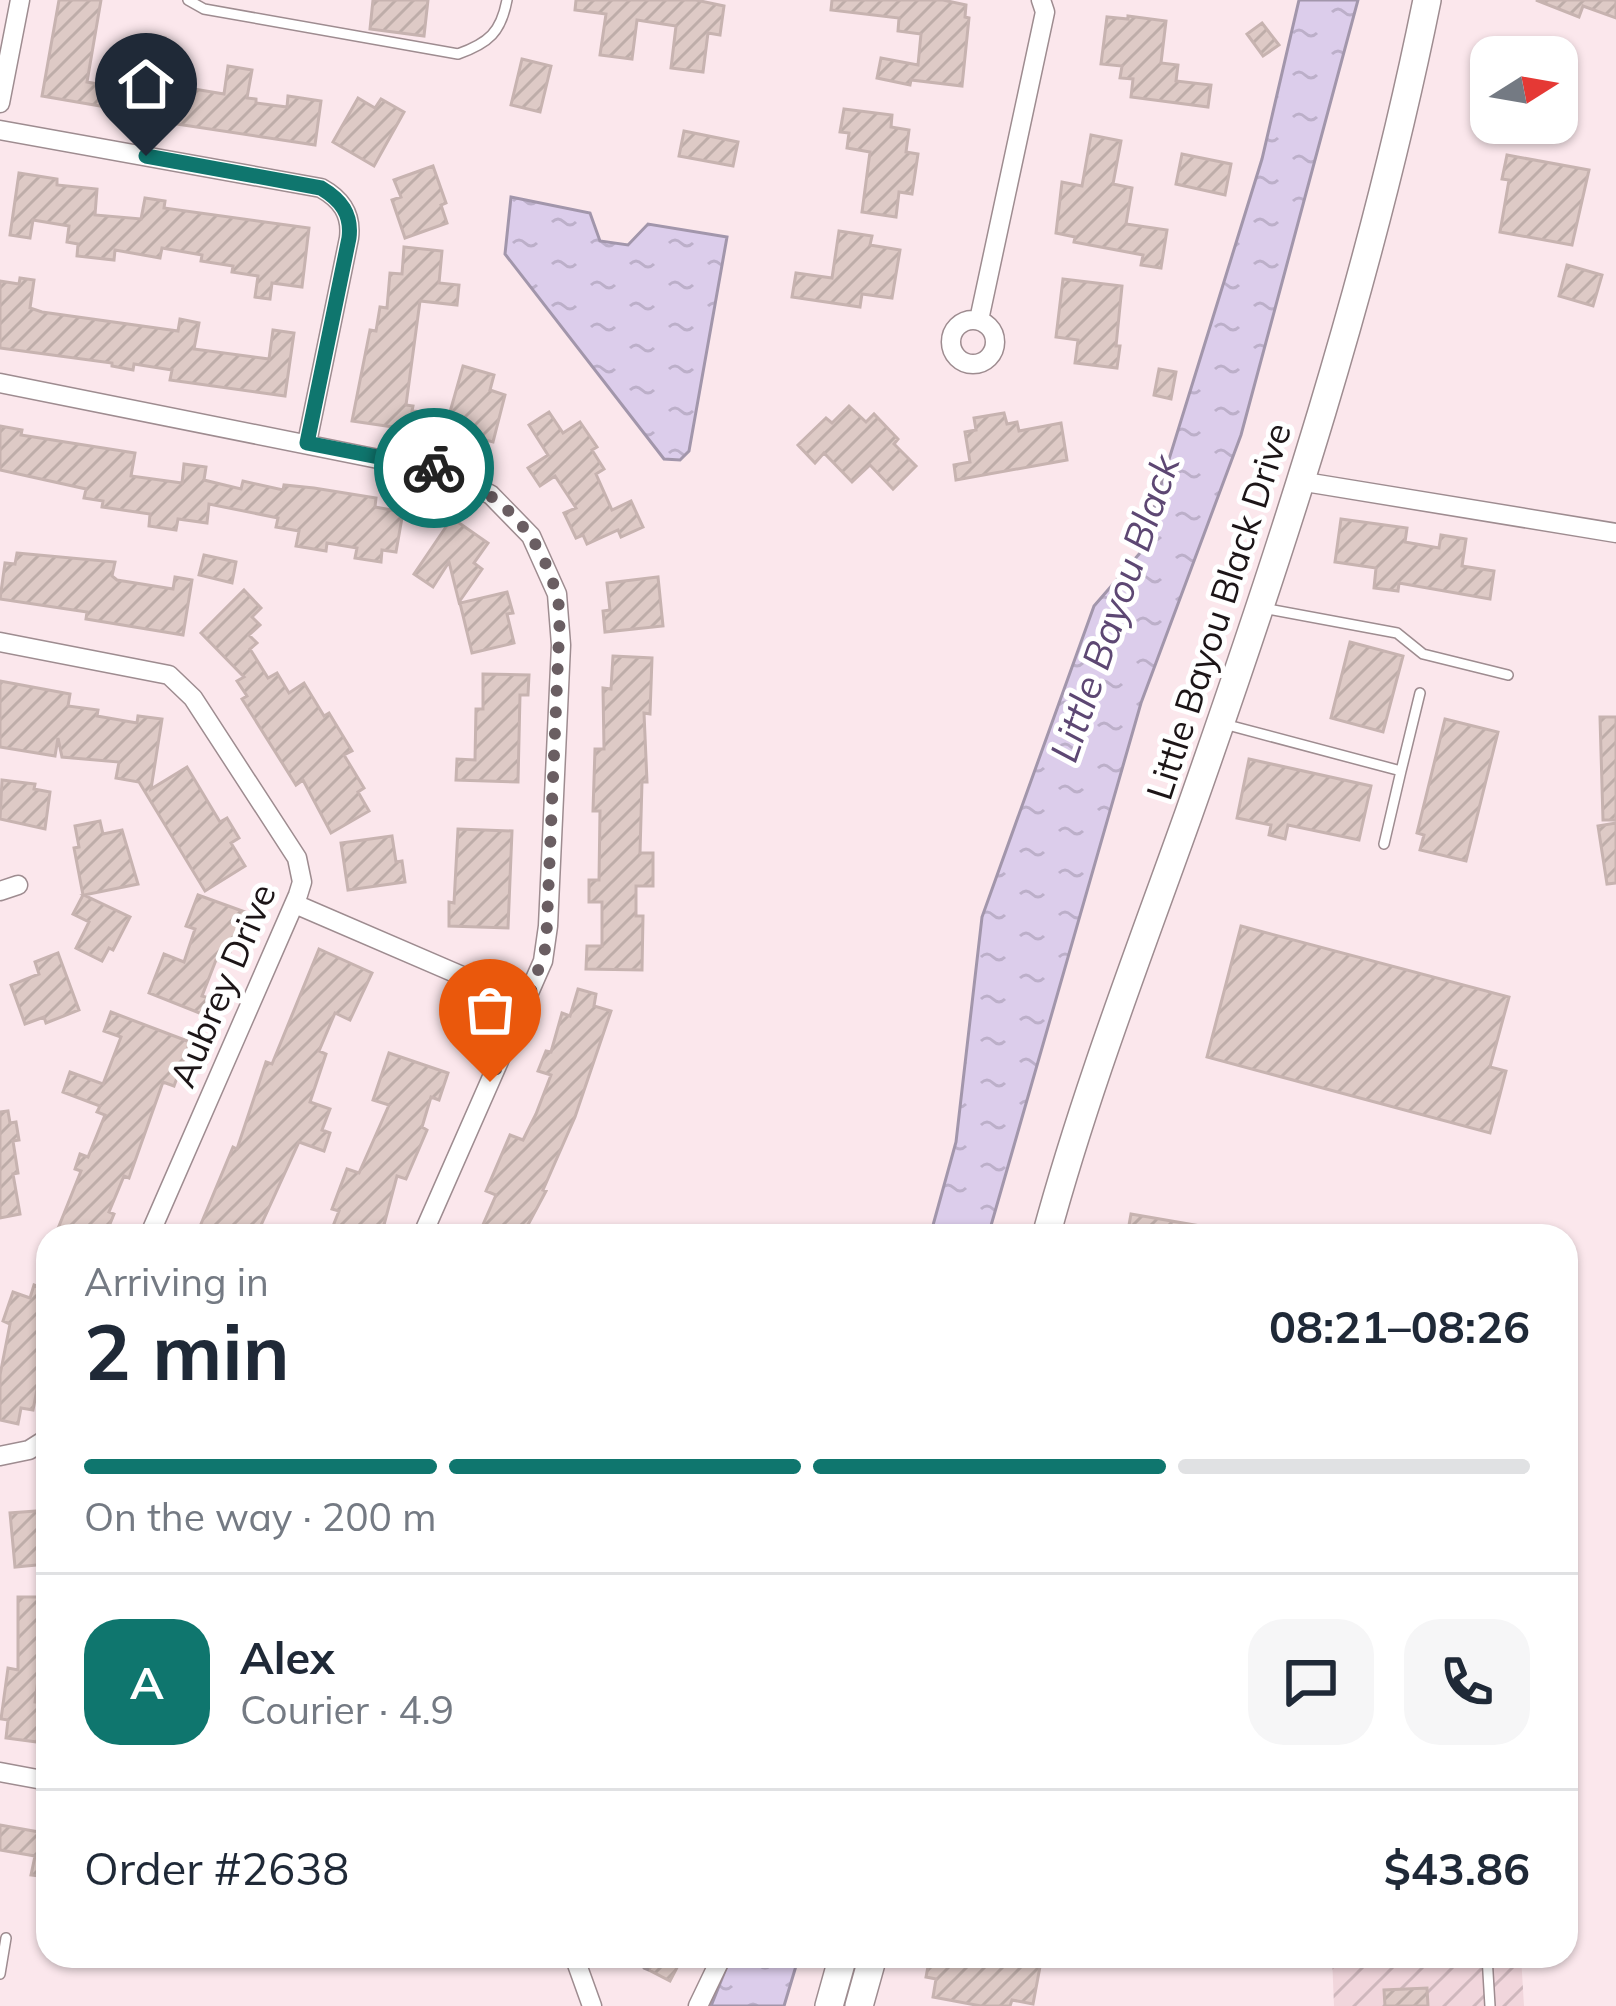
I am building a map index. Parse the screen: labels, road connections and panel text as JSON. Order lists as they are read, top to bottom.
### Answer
{
  "streets": {
    "main road": ["Little Bayou Black Drive"],
    "street": ["Aubrey Drive"]
  },
  "water": ["Little Bayou Black"],
  "north": "right",
  "page": {
    "heading": ["2 min", "Arriving in", "08:21–08:26"],
    "panel": [
      "Alex",
      "Courier · 4.9",
      "Order #2638",
      "$43.86"
    ],
    "bar": "On the way · 200 m",
    "round": "A"
  }
}
